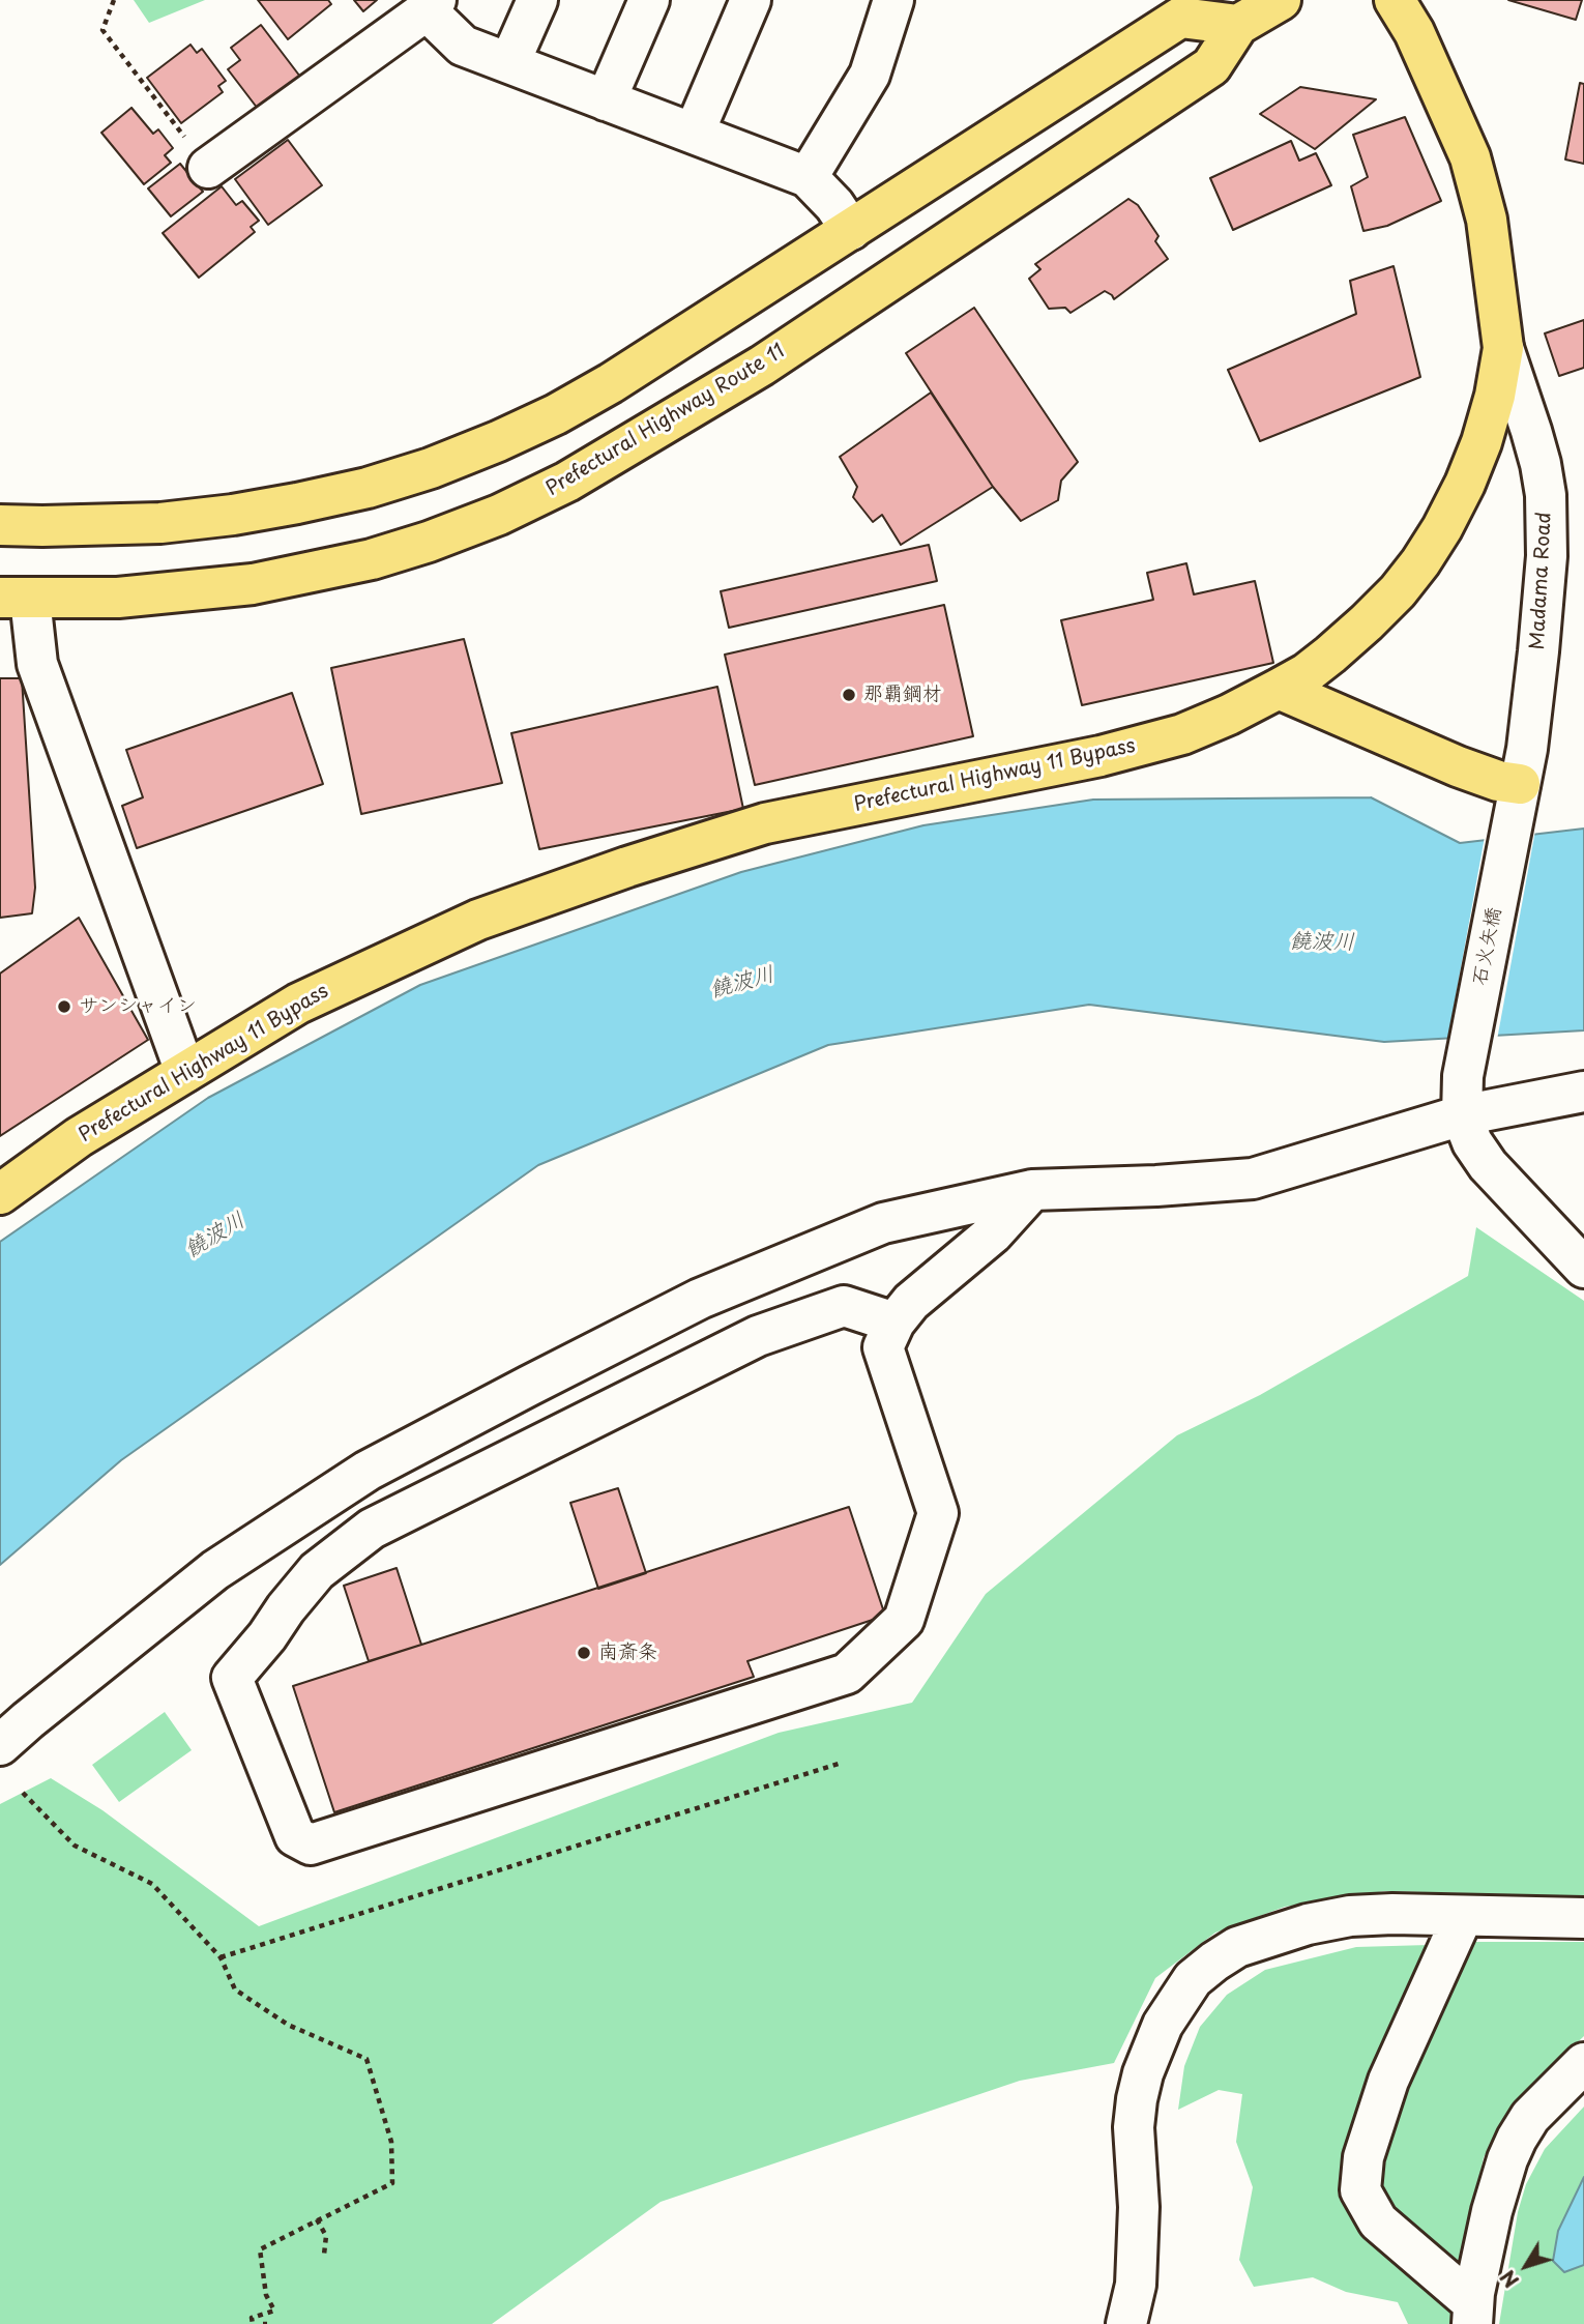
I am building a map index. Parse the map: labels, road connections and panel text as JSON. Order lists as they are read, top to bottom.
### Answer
{
  "streets": {
    "main road": ["Prefectural Highway Route 11", "Prefectural Highway 11 Bypass"],
    "street": ["Madama Road", "石火矢橋"]
  },
  "crossings": [
    ["Madama Road", "Prefectural Highway 11 Bypass"],
    ["Madama Road", "石火矢橋"]
  ],
  "water": ["饒波川"],
  "places": ["那覇鋼材", "サンシャイン", "南斎条"],
  "north": "bottom left"
}
